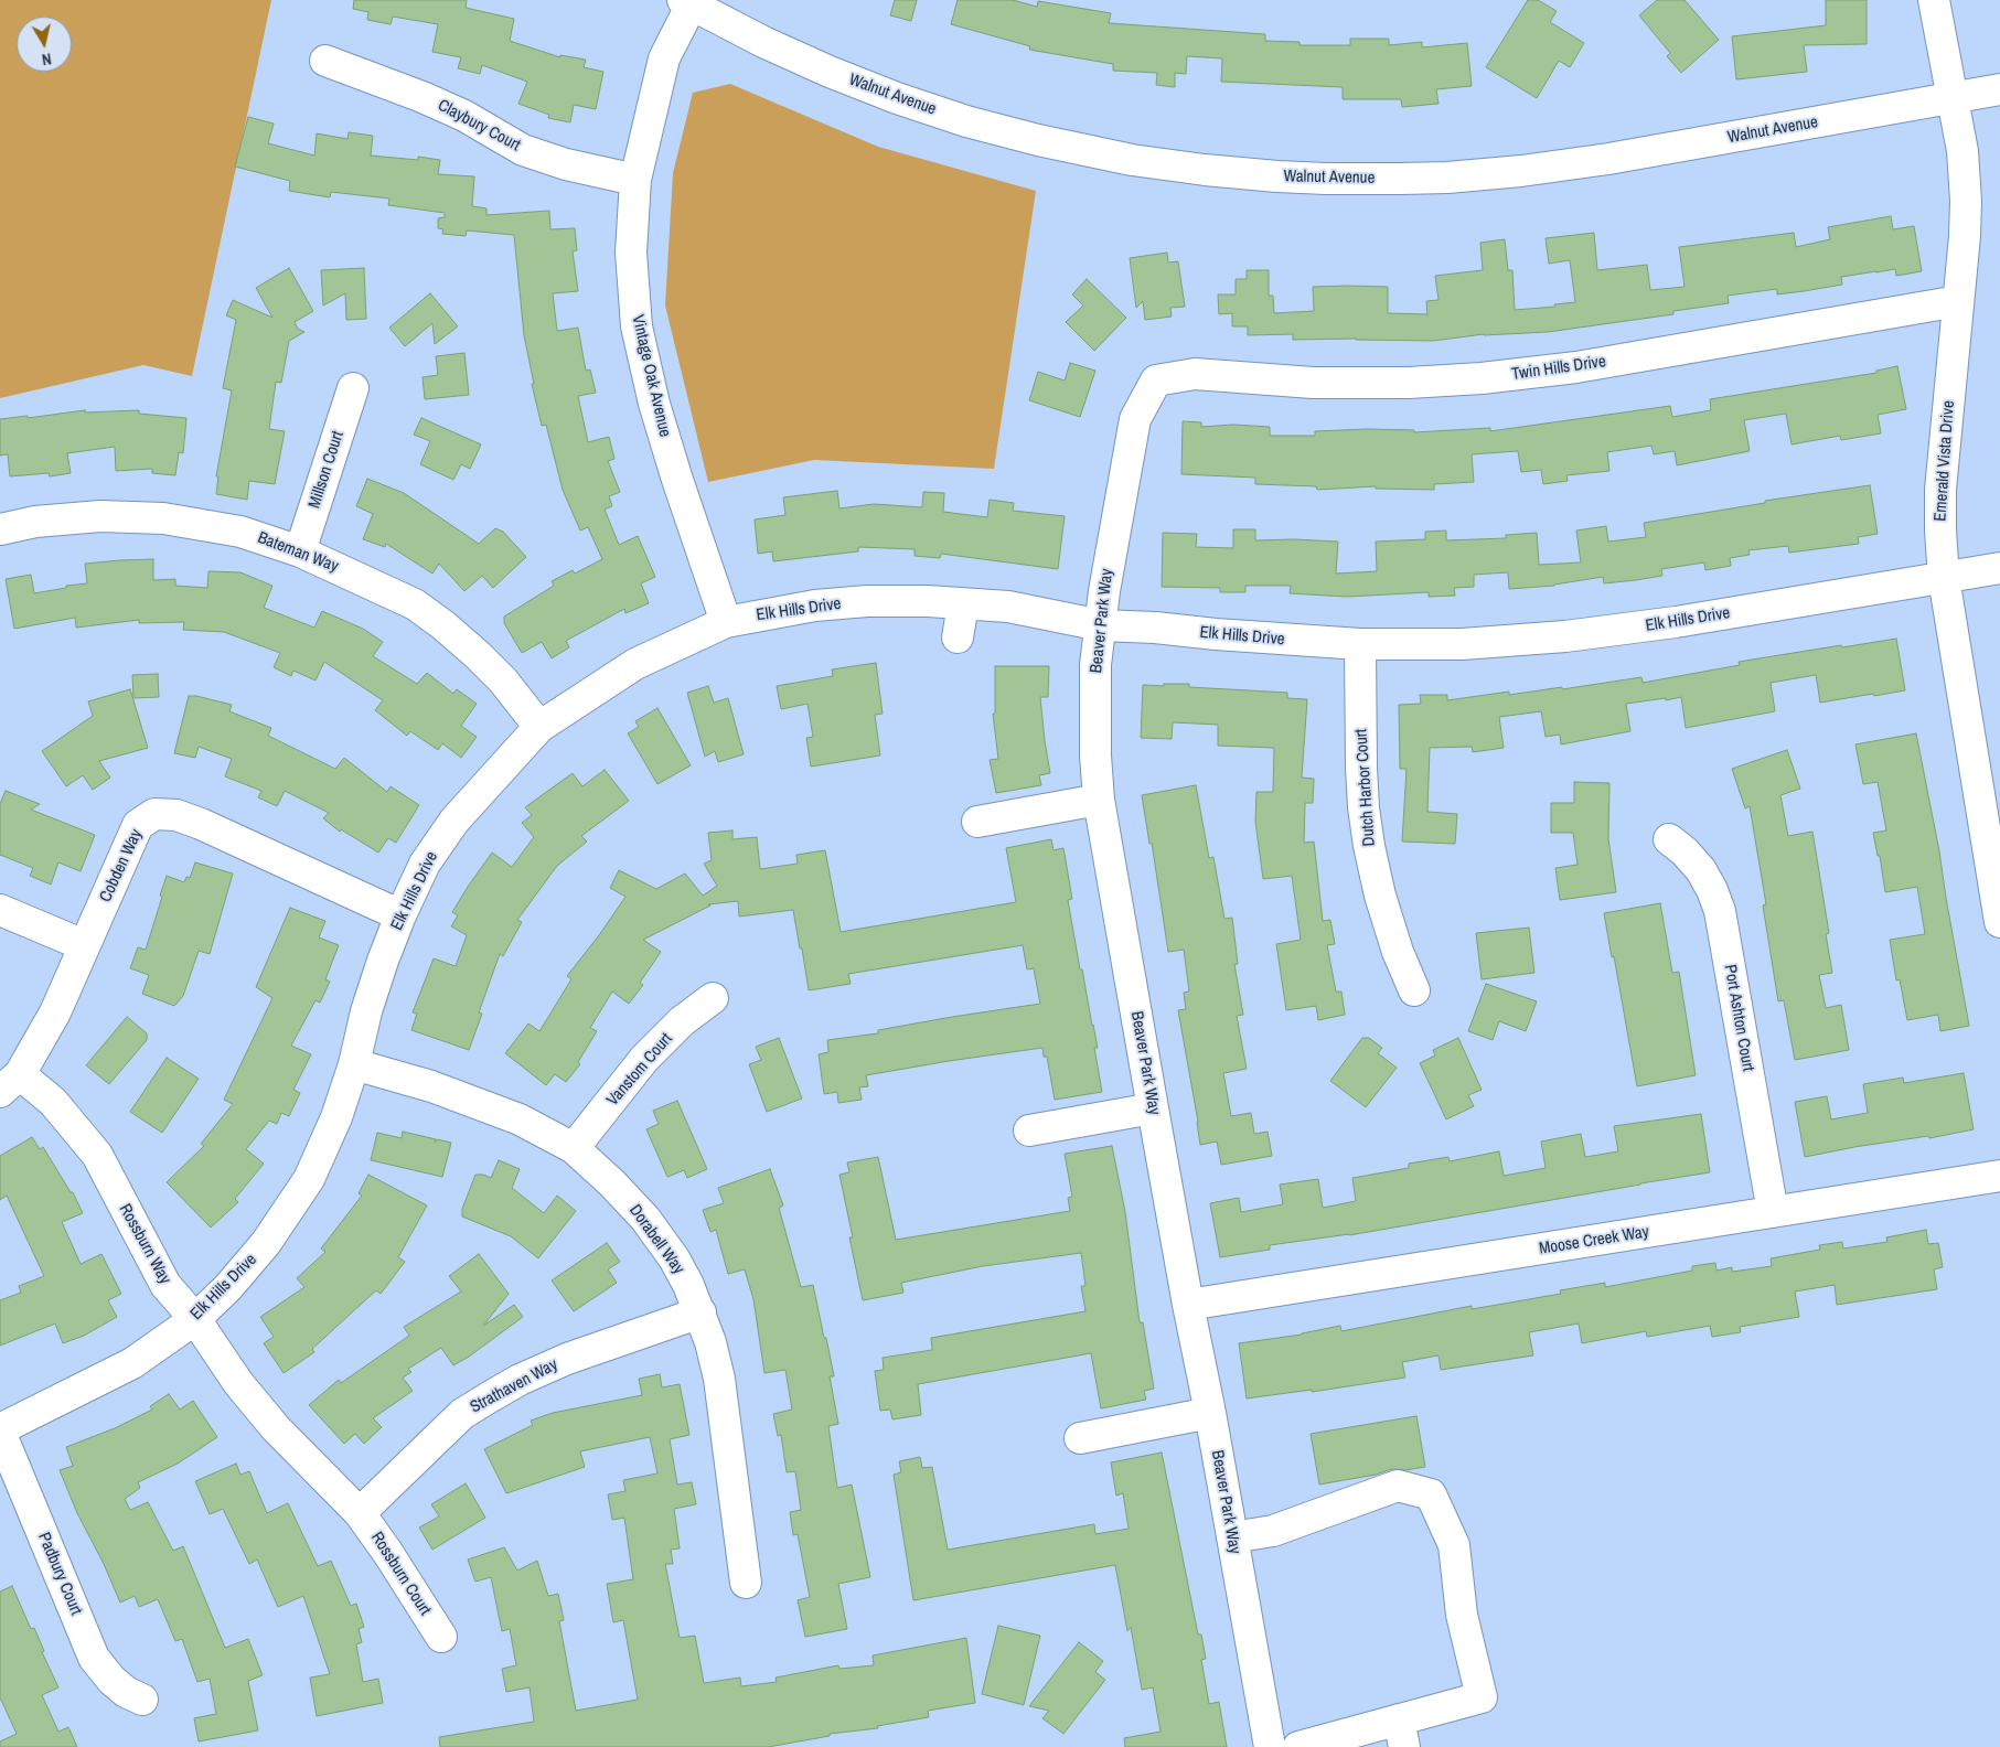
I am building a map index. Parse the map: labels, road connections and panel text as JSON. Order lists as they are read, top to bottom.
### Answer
{
  "streets": {
    "street": [
      "Walnut Avenue",
      "Claybury Court",
      "Twin Hills Drive",
      "Vintage Oak Avenue",
      "Emerald Vista Drive",
      "Millson Court",
      "Bateman Way",
      "Elk Hills Drive",
      "Beaver Park Way",
      "Dutch Harbor Court",
      "Cobden Way",
      "Port Ashton Court",
      "Vanstom Court",
      "Dorabell Way",
      "Moose Creek Way",
      "Rossburn Way",
      "Strathaven Way",
      "Padbury Court",
      "Rossburn Court"
    ]
  },
  "crossings": [
    ["Walnut Avenue", "Vintage Oak Avenue"],
    ["Walnut Avenue", "Emerald Vista Drive"],
    ["Claybury Court", "Vintage Oak Avenue"],
    ["Twin Hills Drive", "Emerald Vista Drive"],
    ["Twin Hills Drive", "Beaver Park Way"],
    ["Vintage Oak Avenue", "Elk Hills Drive"],
    ["Emerald Vista Drive", "Elk Hills Drive"],
    ["Millson Court", "Bateman Way"],
    ["Bateman Way", "Elk Hills Drive"],
    ["Elk Hills Drive", "Beaver Park Way"],
    ["Elk Hills Drive", "Dutch Harbor Court"],
    ["Elk Hills Drive", "Cobden Way"],
    ["Elk Hills Drive", "Dorabell Way"],
    ["Elk Hills Drive", "Rossburn Way"],
    ["Elk Hills Drive", "Padbury Court"],
    ["Beaver Park Way", "Moose Creek Way"],
    ["Cobden Way", "Rossburn Way"],
    ["Port Ashton Court", "Moose Creek Way"],
    ["Vanstom Court", "Dorabell Way"],
    ["Dorabell Way", "Strathaven Way"],
    ["Rossburn Way", "Strathaven Way"],
    ["Rossburn Way", "Rossburn Court"],
    ["Strathaven Way", "Rossburn Court"]
  ],
  "north": "bottom"
}
